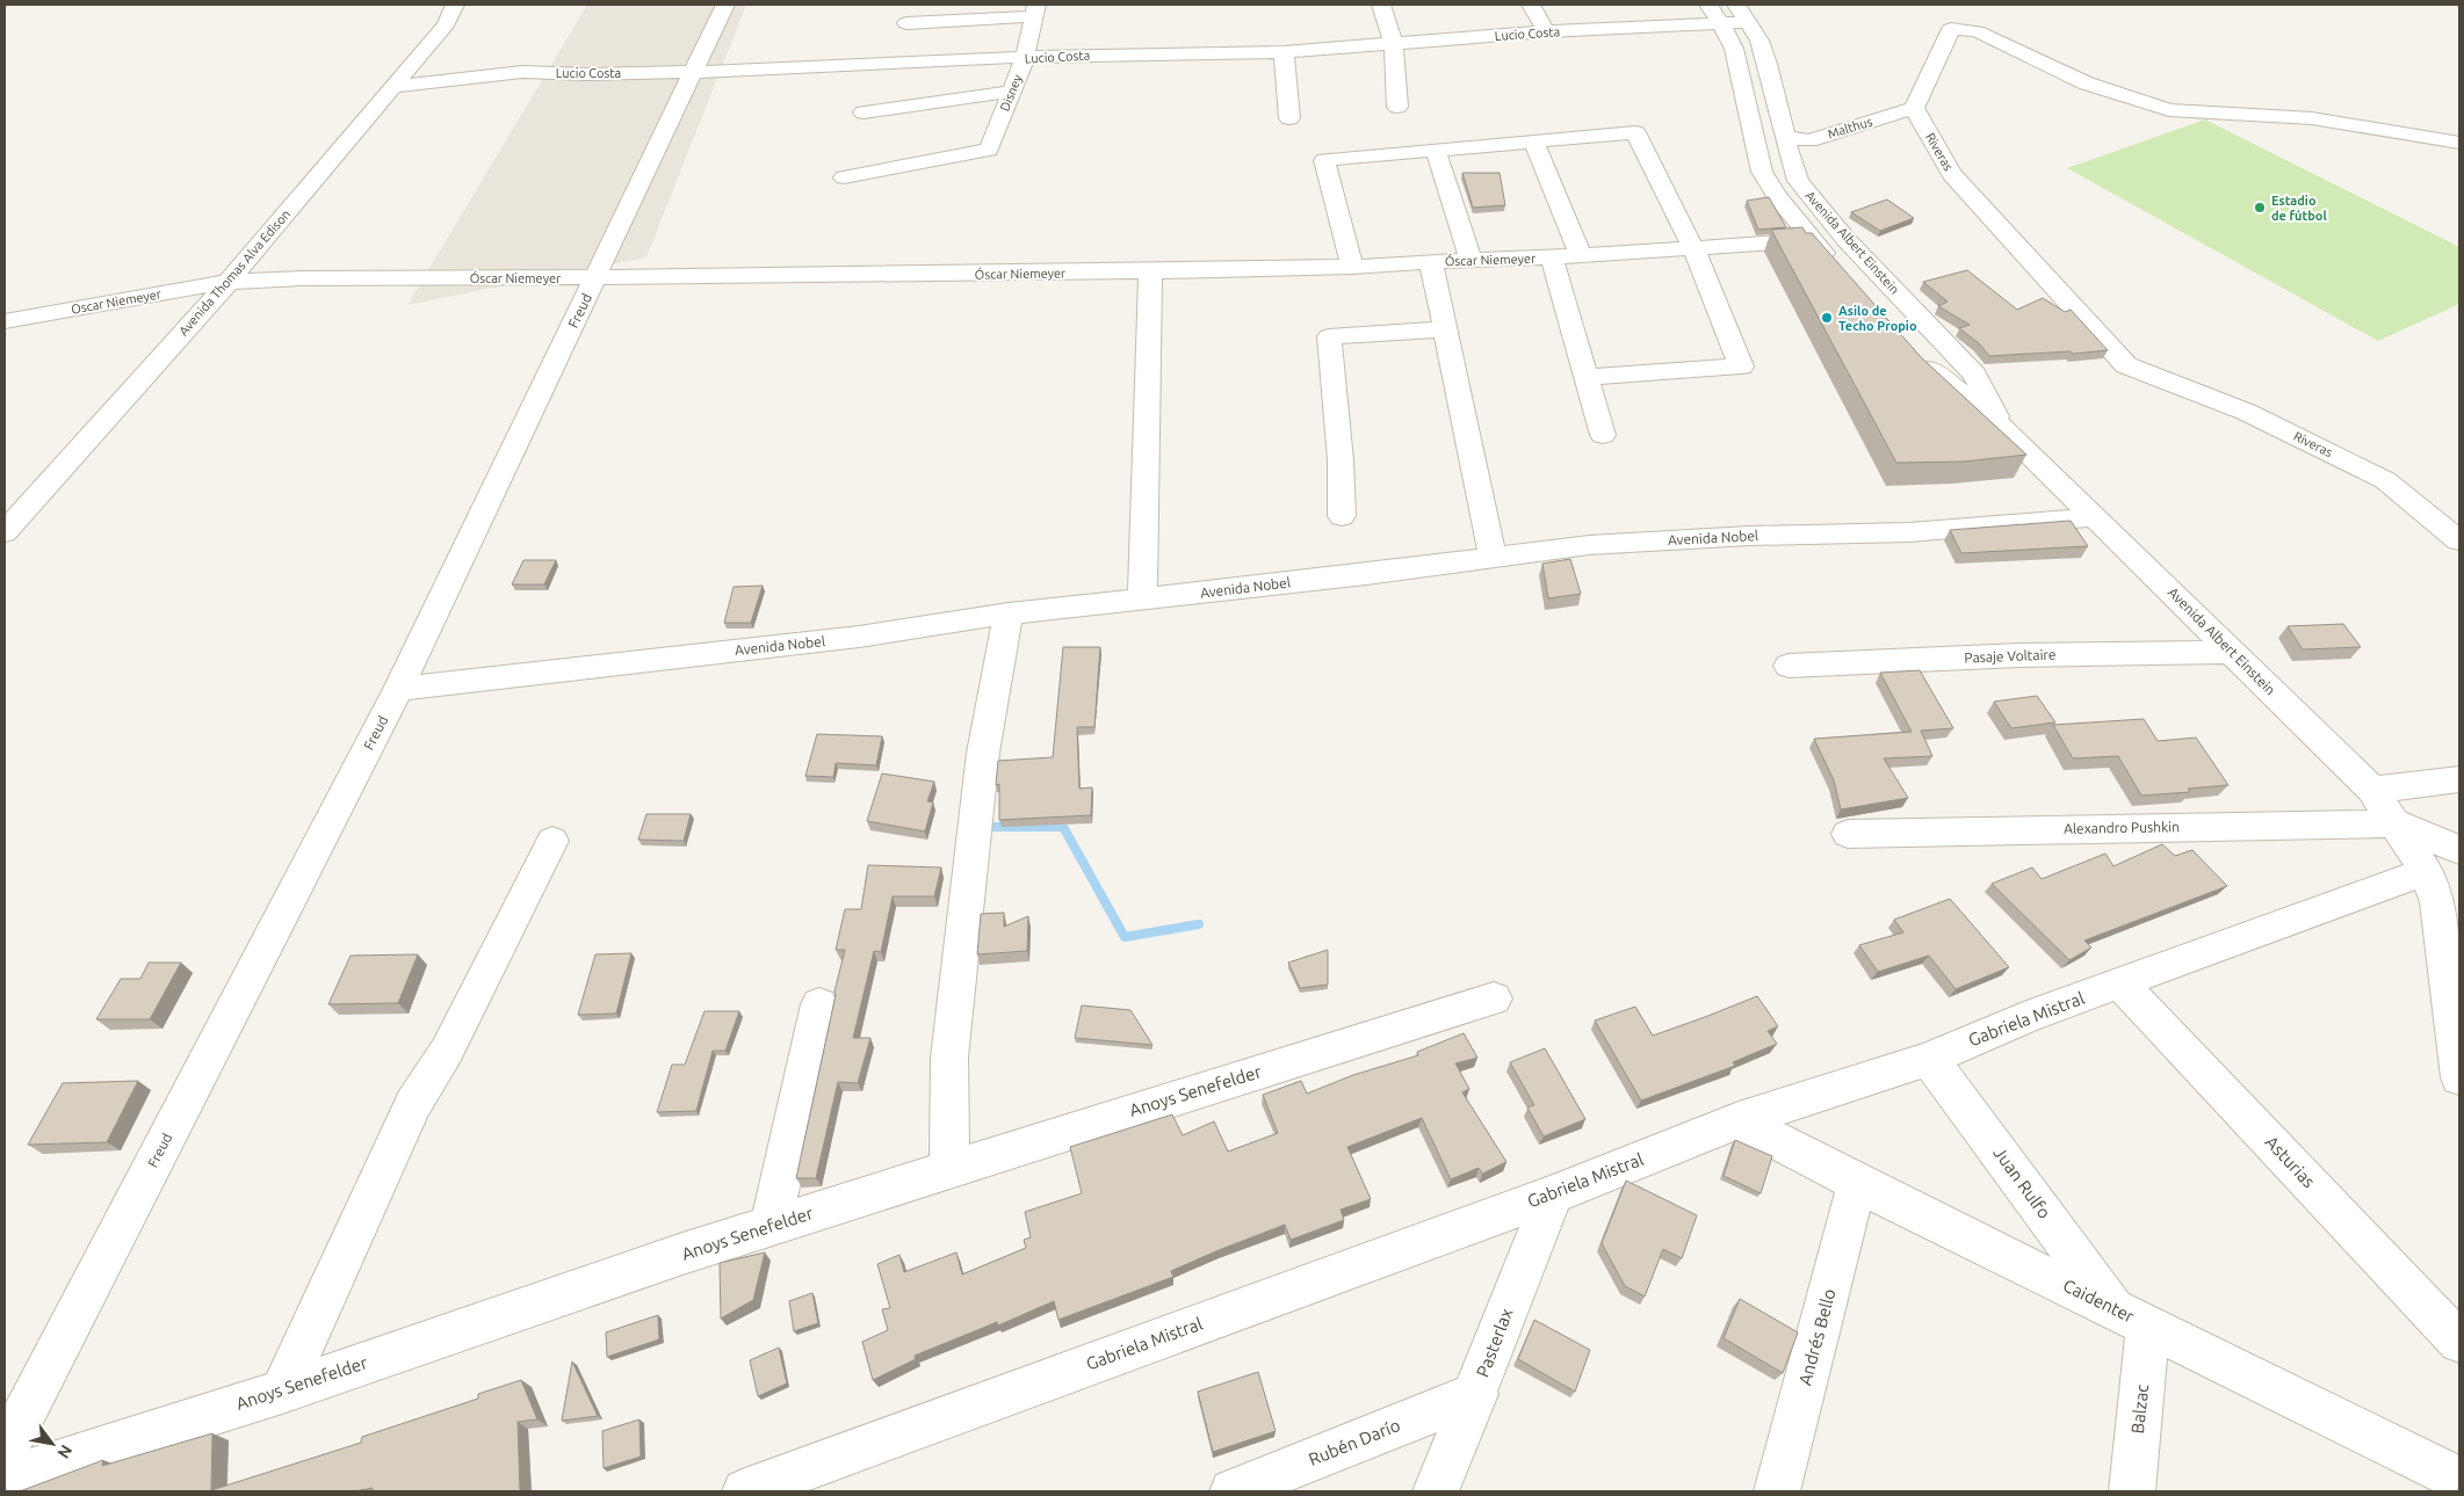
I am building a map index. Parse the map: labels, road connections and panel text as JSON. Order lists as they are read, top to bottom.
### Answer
{
  "streets": {
    "street": [
      "Lucio Costa",
      "Disney",
      "Malthus",
      "Riveras",
      "Avenida Albert Einstein",
      "Óscar Niemeyer",
      "Avenida Thomas Alva Edison",
      "Oscar Niemeyer",
      "Freud",
      "Avenida Nobel",
      "Pasaje Voltaire",
      "Alexandro Pushkin",
      "Gabriela Mistral",
      "Anoys Senefelder",
      "Asturias",
      "Juan Rulfo",
      "Caidenter",
      "Andrés Bello",
      "Pasterlax",
      "Balzac",
      "Rubén Darío"
    ]
  },
  "crossings": [
    ["Lucio Costa", "Disney"],
    ["Lucio Costa", "Avenida Albert Einstein"],
    ["Lucio Costa", "Avenida Thomas Alva Edison"],
    ["Lucio Costa", "Freud"],
    ["Malthus", "Riveras"],
    ["Malthus", "Avenida Albert Einstein"],
    ["Avenida Albert Einstein", "Óscar Niemeyer"],
    ["Avenida Albert Einstein", "Avenida Nobel"],
    ["Avenida Albert Einstein", "Pasaje Voltaire"],
    ["Avenida Albert Einstein", "Alexandro Pushkin"],
    ["Avenida Albert Einstein", "Gabriela Mistral"],
    ["Óscar Niemeyer", "Avenida Thomas Alva Edison"],
    ["Óscar Niemeyer", "Oscar Niemeyer"],
    ["Óscar Niemeyer", "Freud"],
    ["Avenida Thomas Alva Edison", "Oscar Niemeyer"],
    ["Freud", "Avenida Nobel"],
    ["Gabriela Mistral", "Asturias"],
    ["Gabriela Mistral", "Juan Rulfo"],
    ["Gabriela Mistral", "Caidenter"],
    ["Gabriela Mistral", "Pasterlax"],
    ["Juan Rulfo", "Caidenter"],
    ["Juan Rulfo", "Balzac"],
    ["Caidenter", "Andrés Bello"],
    ["Caidenter", "Balzac"],
    ["Pasterlax", "Rubén Darío"]
  ],
  "places": ["Estadio de fútbol", "Asilo de Techo Propio"],
  "north": "bottom right"
}
